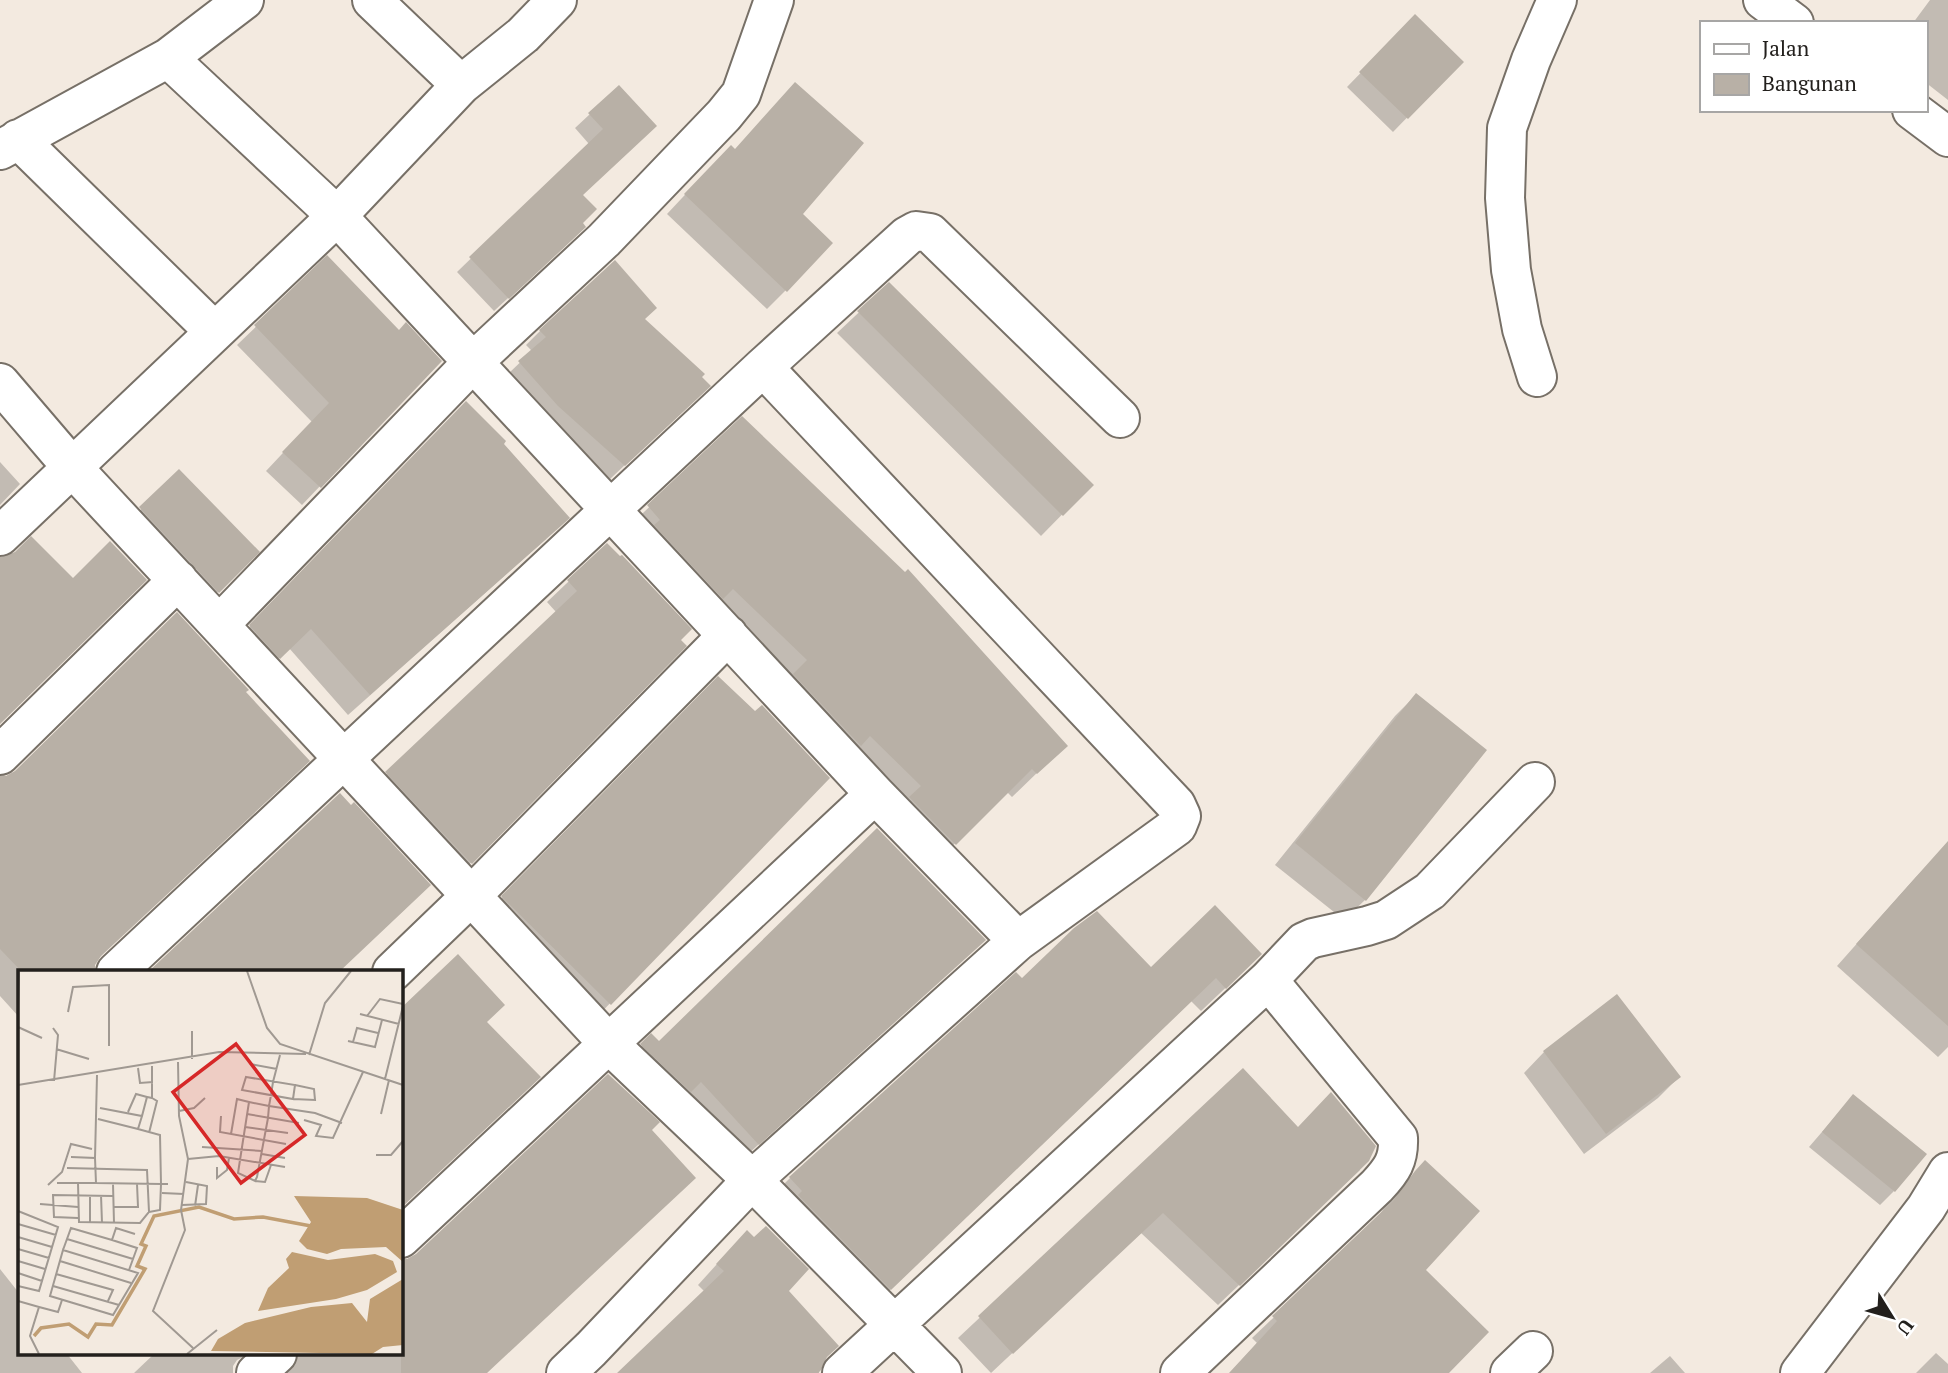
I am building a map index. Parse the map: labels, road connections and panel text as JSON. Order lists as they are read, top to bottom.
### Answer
{
  "legend": ["Jalan", "Bangunan"],
  "north": "bottom right"
}
